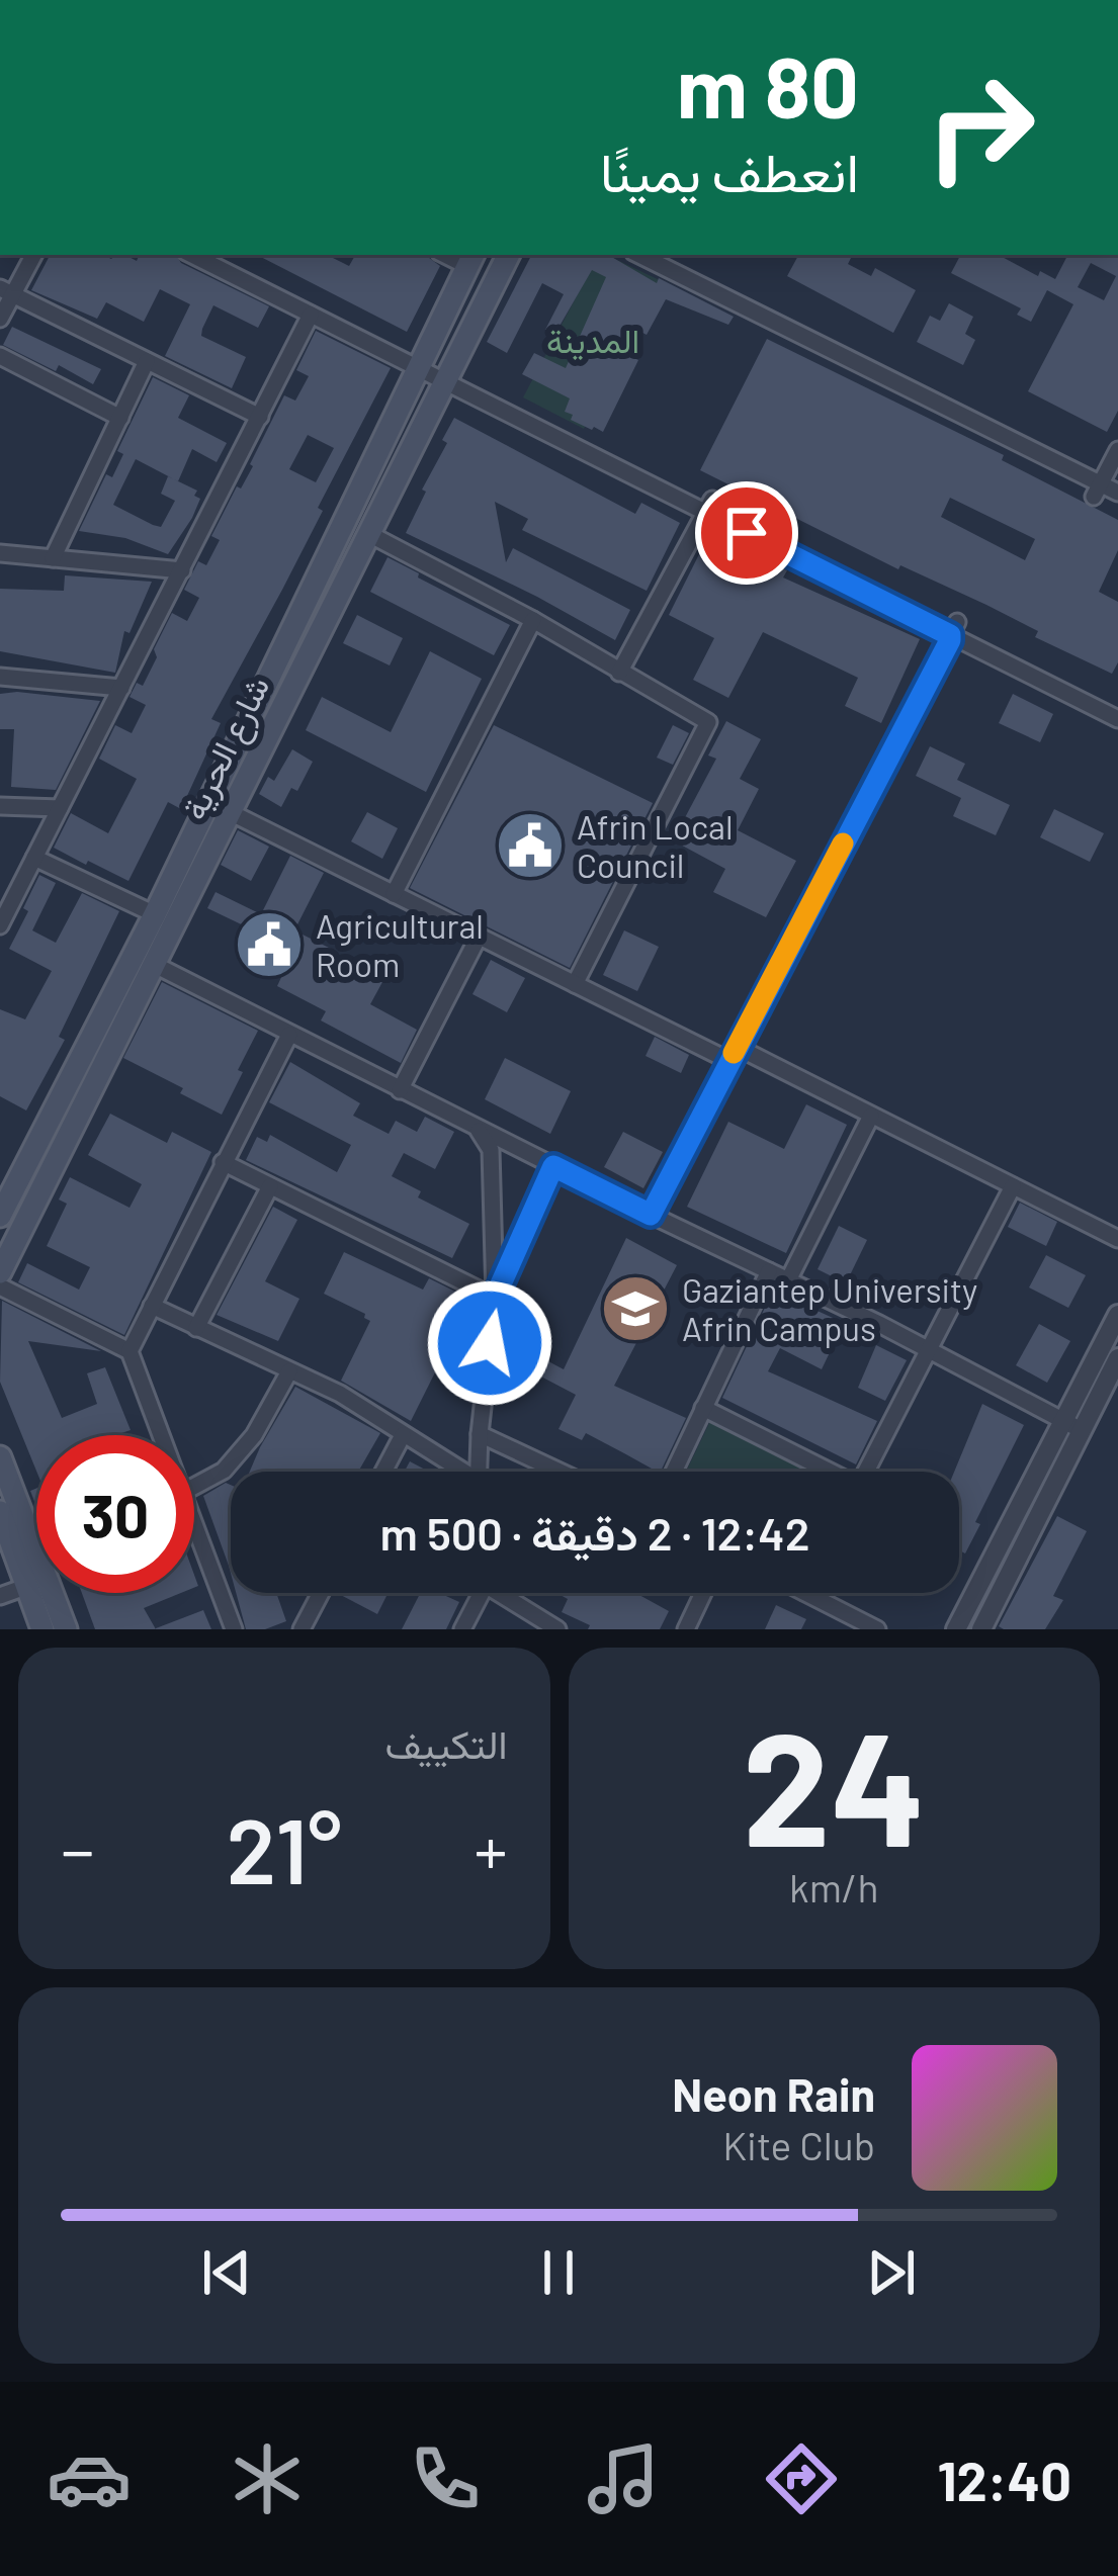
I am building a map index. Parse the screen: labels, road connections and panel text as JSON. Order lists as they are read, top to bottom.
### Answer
{
  "streets": {
    "main road": ["شارع الحرية"]
  },
  "parks": ["المدينة"],
  "places": {
    "public building": ["Afrin Local Council", "Agricultural Room"],
    "school or university": ["Gaziantep University Afrin Campus"]
  },
  "page": {
    "turn": ["80 m", "انعطف يمينًا"],
    "limit": "30",
    "trip": "12:42 · 2 دقيقة · 500 m",
    "tile": [
      ["24", "km/h"],
      "التكييف"
    ],
    "heat": ["−", "21°", "+"],
    "song": ["Neon Rain", "Kite Club"],
    "tabs": "12:40"
  }
}
